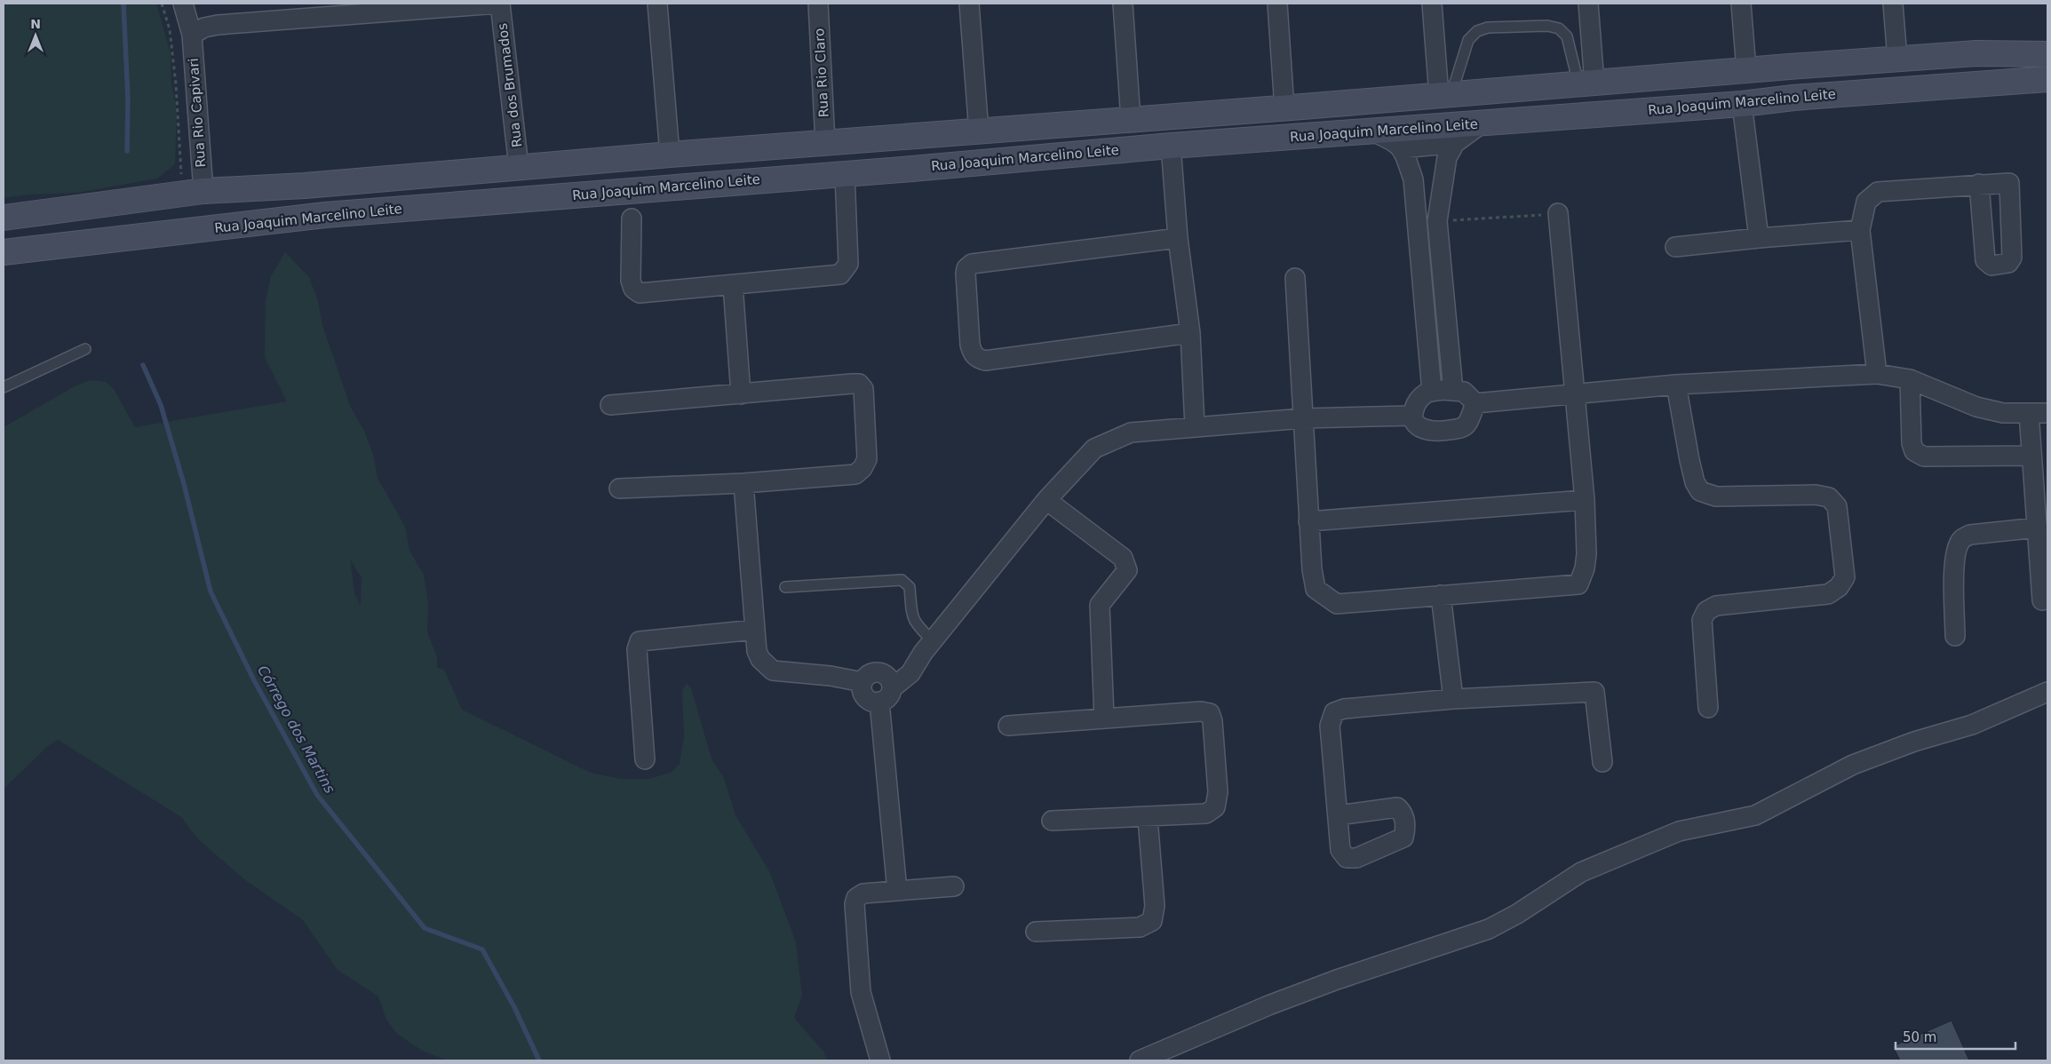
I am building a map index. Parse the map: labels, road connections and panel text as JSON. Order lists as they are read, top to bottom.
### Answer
{
  "streets": {
    "main road": ["Rua Joaquim Marcelino Leite"],
    "street": ["Rua Rio Claro", "Rua dos Brumados", "Rua Rio Capivari"]
  },
  "water": ["Córrego dos Martins"],
  "scale_bar": "50 m",
  "north": "top"
}
